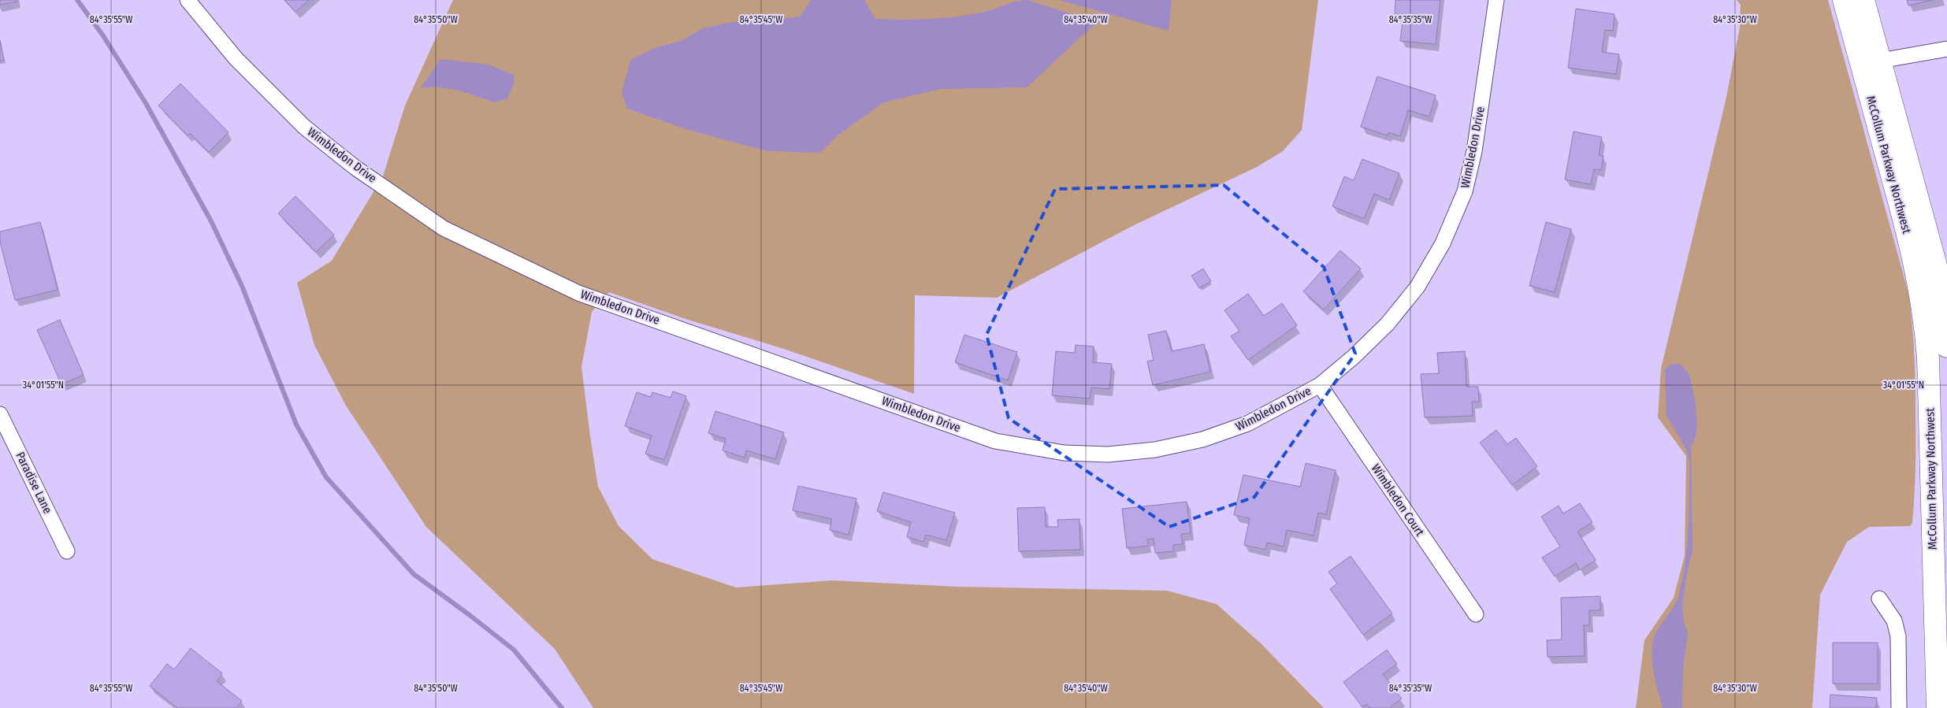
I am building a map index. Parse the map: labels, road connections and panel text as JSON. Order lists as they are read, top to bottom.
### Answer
{
  "streets": {
    "street": [
      "Wimbledon Drive",
      "McCollum Parkway Northwest",
      "Paradise Lane",
      "Wimbledon Court"
    ]
  },
  "crossings": [
    ["Wimbledon Drive", "Wimbledon Court"]
  ],
  "coordinates": [
    "84°35'55\"W",
    "84°35'50\"W",
    "84°35'45\"W",
    "84°35'40\"W",
    "84°35'35\"W",
    "84°35'30\"W",
    "34°01'55\"N"
  ]
}
